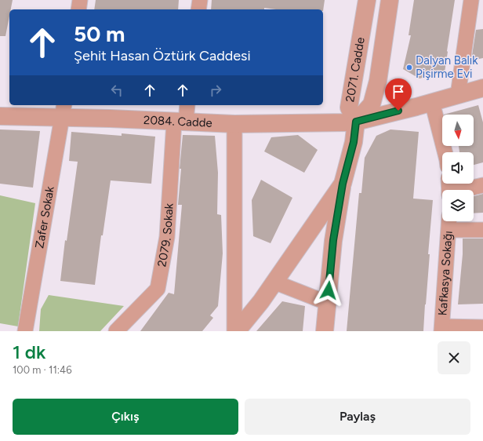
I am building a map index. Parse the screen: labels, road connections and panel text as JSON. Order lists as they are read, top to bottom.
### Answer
{
  "streets": {
    "street": [
      "2071. Cadde",
      "2084. Cadde",
      "Zafer Sokak",
      "2079. Sokak",
      "Kafkasya Sokağı"
    ]
  },
  "crossings": [
    ["2071. Cadde", "2084. Cadde"],
    ["2084. Cadde", "Zafer Sokak"],
    ["2084. Cadde", "2079. Sokak"]
  ],
  "places": ["Dalyan Balık Pişirme Evi"],
  "north": "bottom",
  "page": {
    "turn": ["50 m", "Şehit Hasan Öztürk Caddesi"],
    "heading": ["1 dk", "100 m · 11:46"],
    "buttons": ["Çıkış", "Paylaş"]
  }
}
